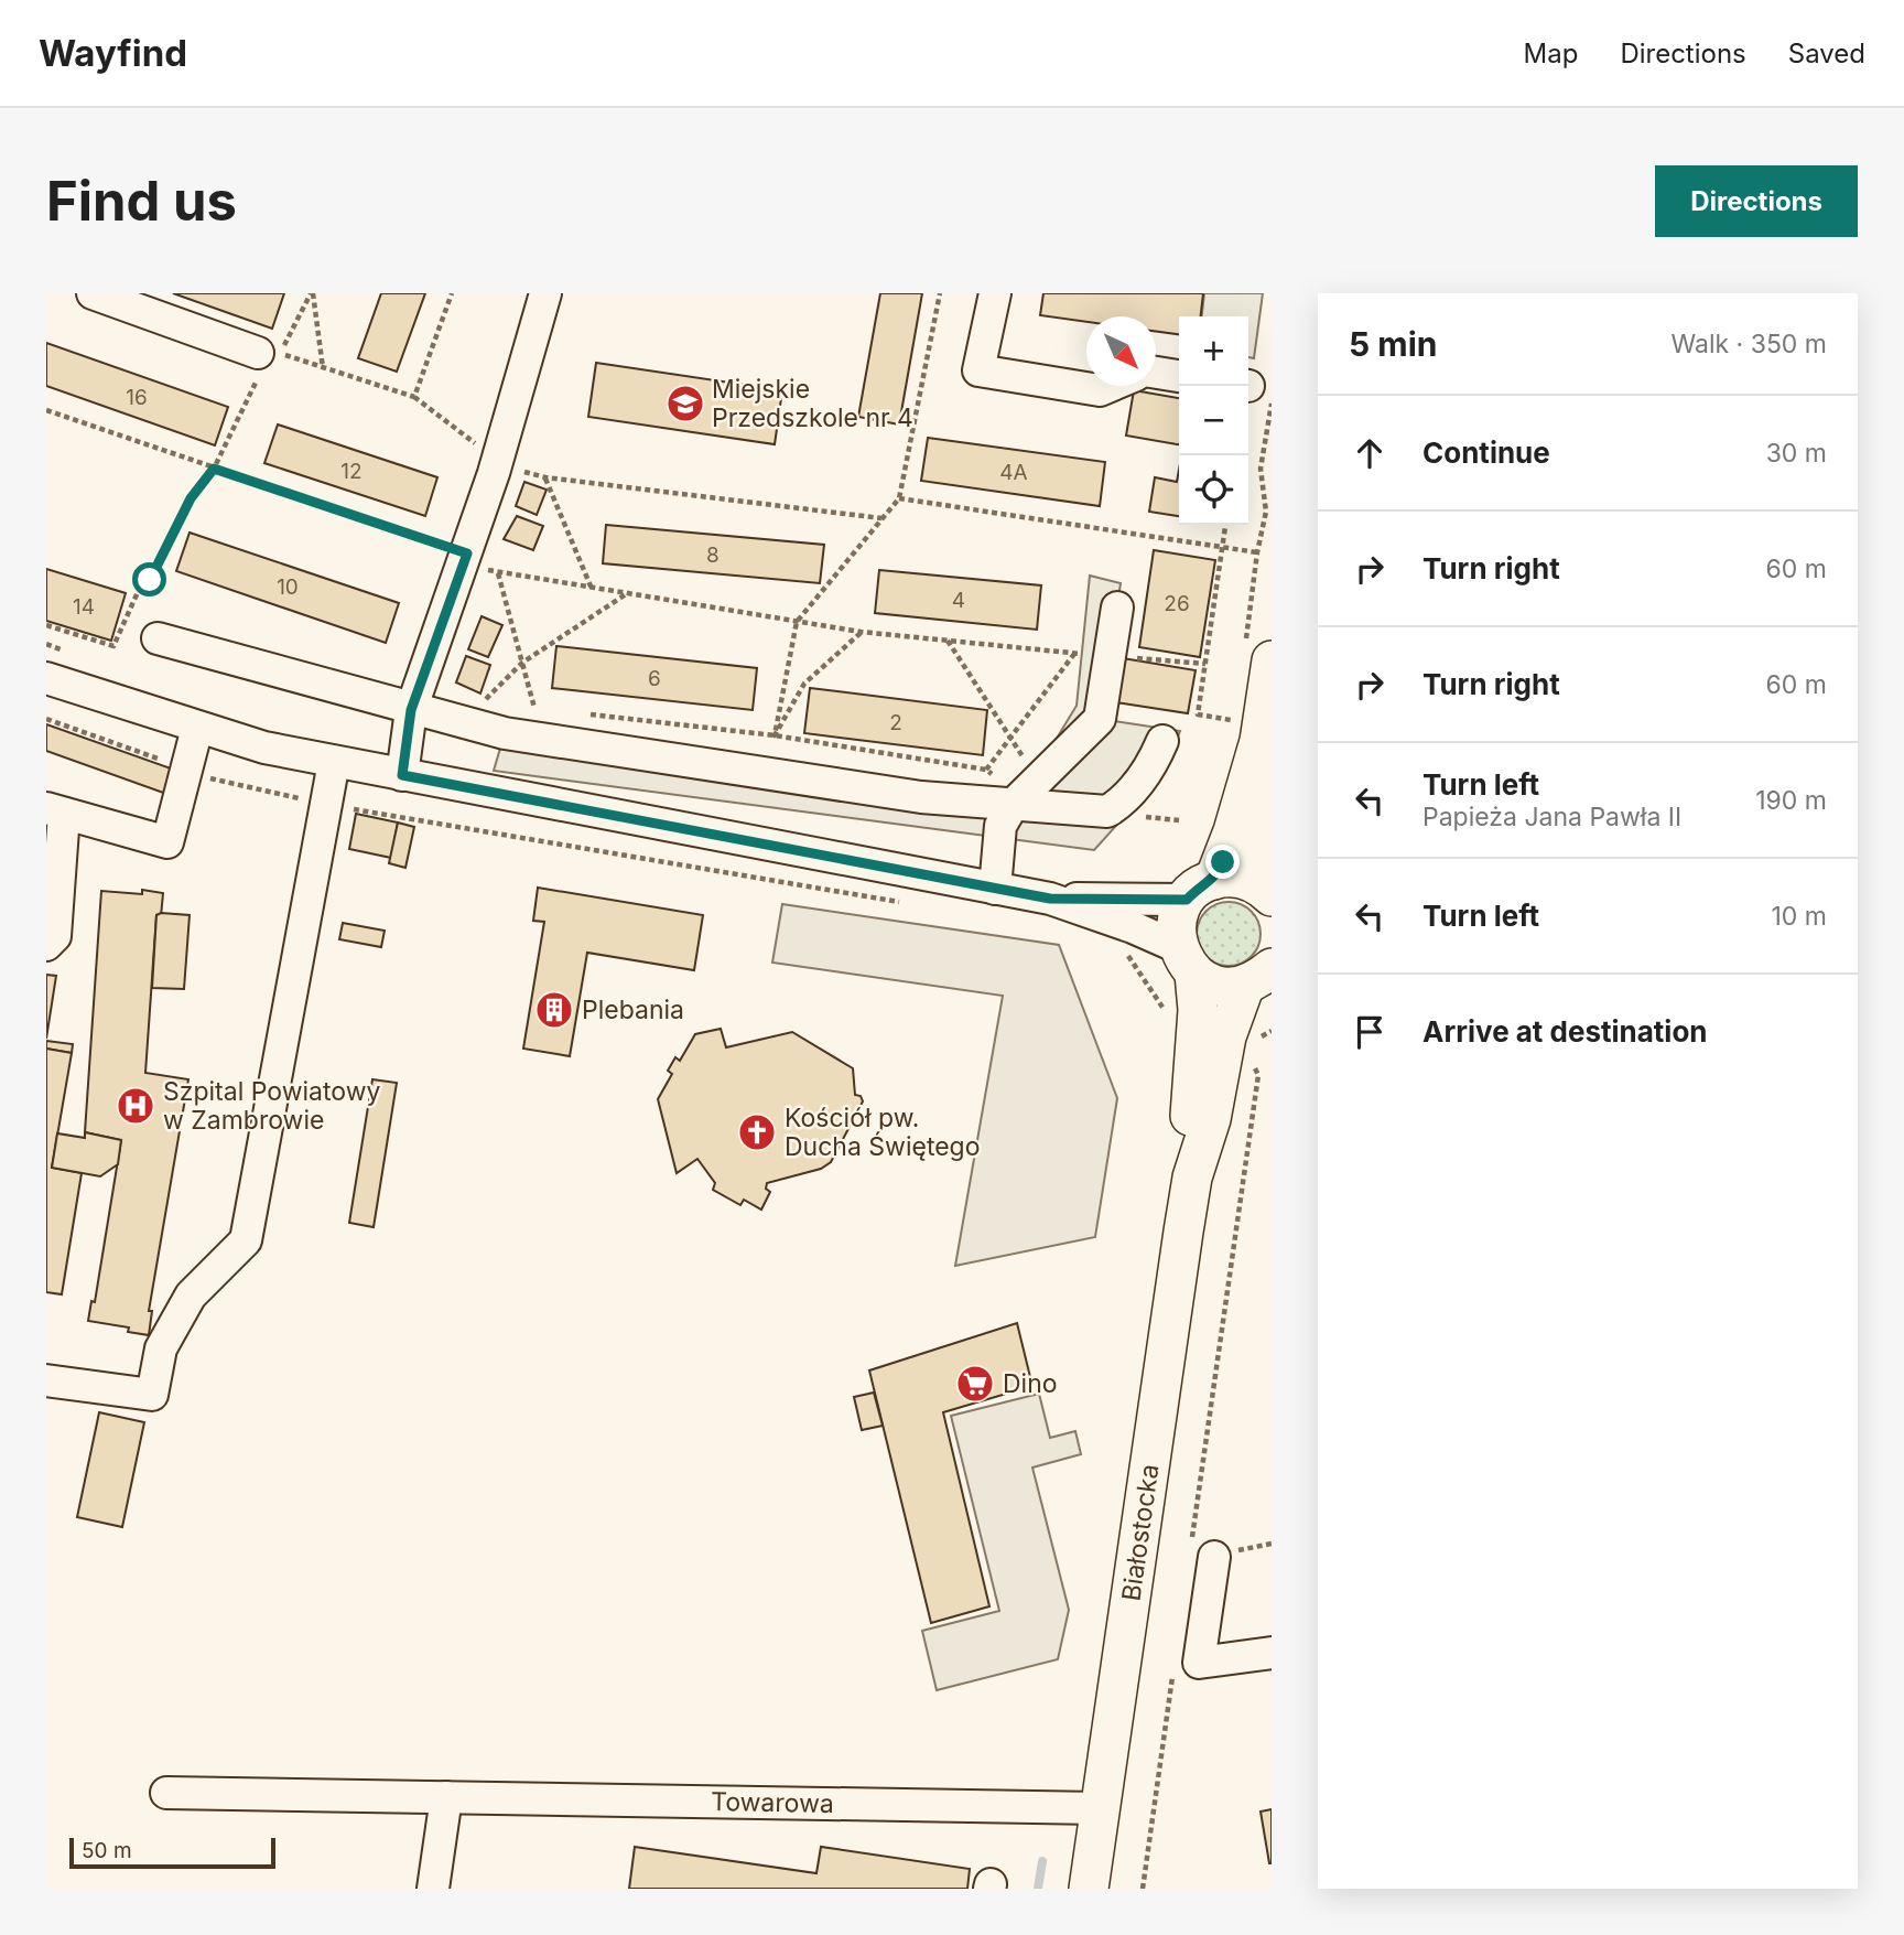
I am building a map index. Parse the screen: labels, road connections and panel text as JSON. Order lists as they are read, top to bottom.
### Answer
{
  "streets": {
    "main road": ["Białostocka"],
    "street": ["Towarowa"]
  },
  "crossings": [
    ["Białostocka", "Towarowa"]
  ],
  "places": {
    "school or university": ["Miejskie Przedszkole nr 4"],
    "building": ["Plebania"],
    "hospital": ["Szpital Powiatowy w Zambrowie"],
    "church": ["Kościół pw. Ducha Świętego"],
    "supermarket": ["Dino"]
  },
  "house_numbers": [
    "16",
    "12",
    "4A",
    "8",
    "10",
    "4",
    "26",
    "14",
    "6",
    "2"
  ],
  "scale_bar": "50 m",
  "north": "bottom right",
  "page": {
    "header": "Wayfind",
    "nav": ["Map", "Directions", "Saved"],
    "buttons": "Directions",
    "title": "Find us",
    "heading": ["5 min", "Walk · 350 m"],
    "map_buttons": ["+", "−"],
    "list": [
      ["Continue", "30 m"],
      ["Turn right", "60 m"],
      ["Turn right", "60 m"],
      ["Turn left", "Papieża Jana Pawła II", "190 m"],
      ["Turn left", "10 m"],
      "Arrive at destination"
    ],
    "scale": "50 m"
  }
}
